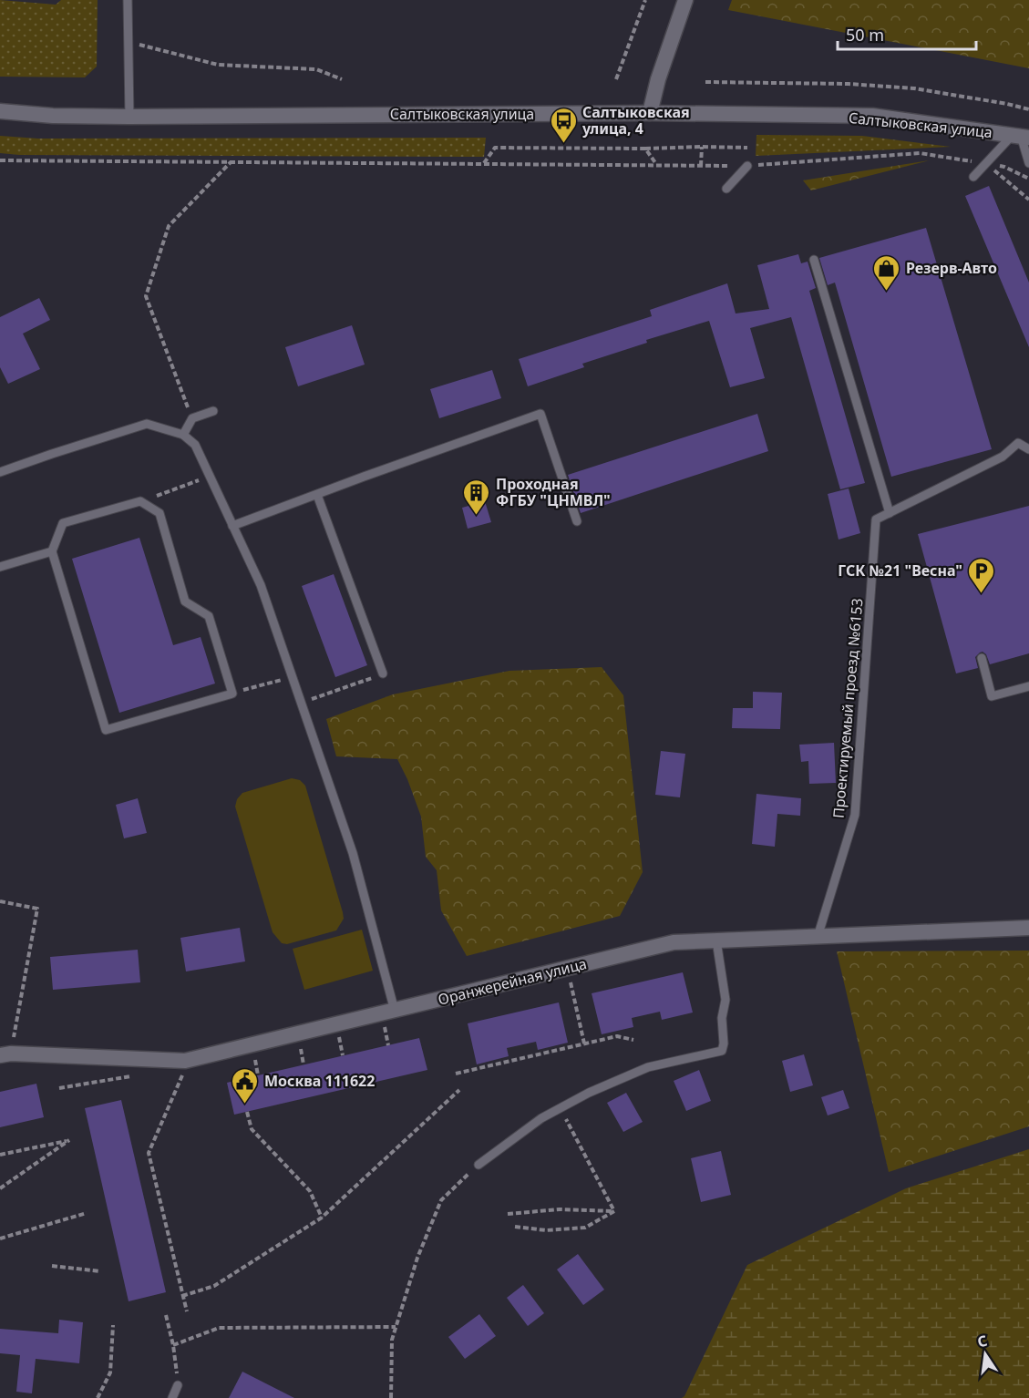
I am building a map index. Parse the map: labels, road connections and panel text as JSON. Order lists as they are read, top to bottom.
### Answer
{
  "streets": {
    "street": ["Салтыковская улица", "Оранжерейная улица"],
    "lane": ["Проектируемый проезд №6153"]
  },
  "crossings": [
    ["Проектируемый проезд №6153", "Оранжерейная улица"]
  ],
  "places": {
    "bus stop": ["Салтыковская улица, 4"],
    "shop": ["Резерв-Авто"],
    "building": ["Проходная ФГБУ \"ЦНМВЛ\""],
    "parking": ["ГСК №21 \"Весна\""],
    "public building": ["Москва 111622"]
  },
  "scale_bar": "50 m",
  "north": "top"
}
